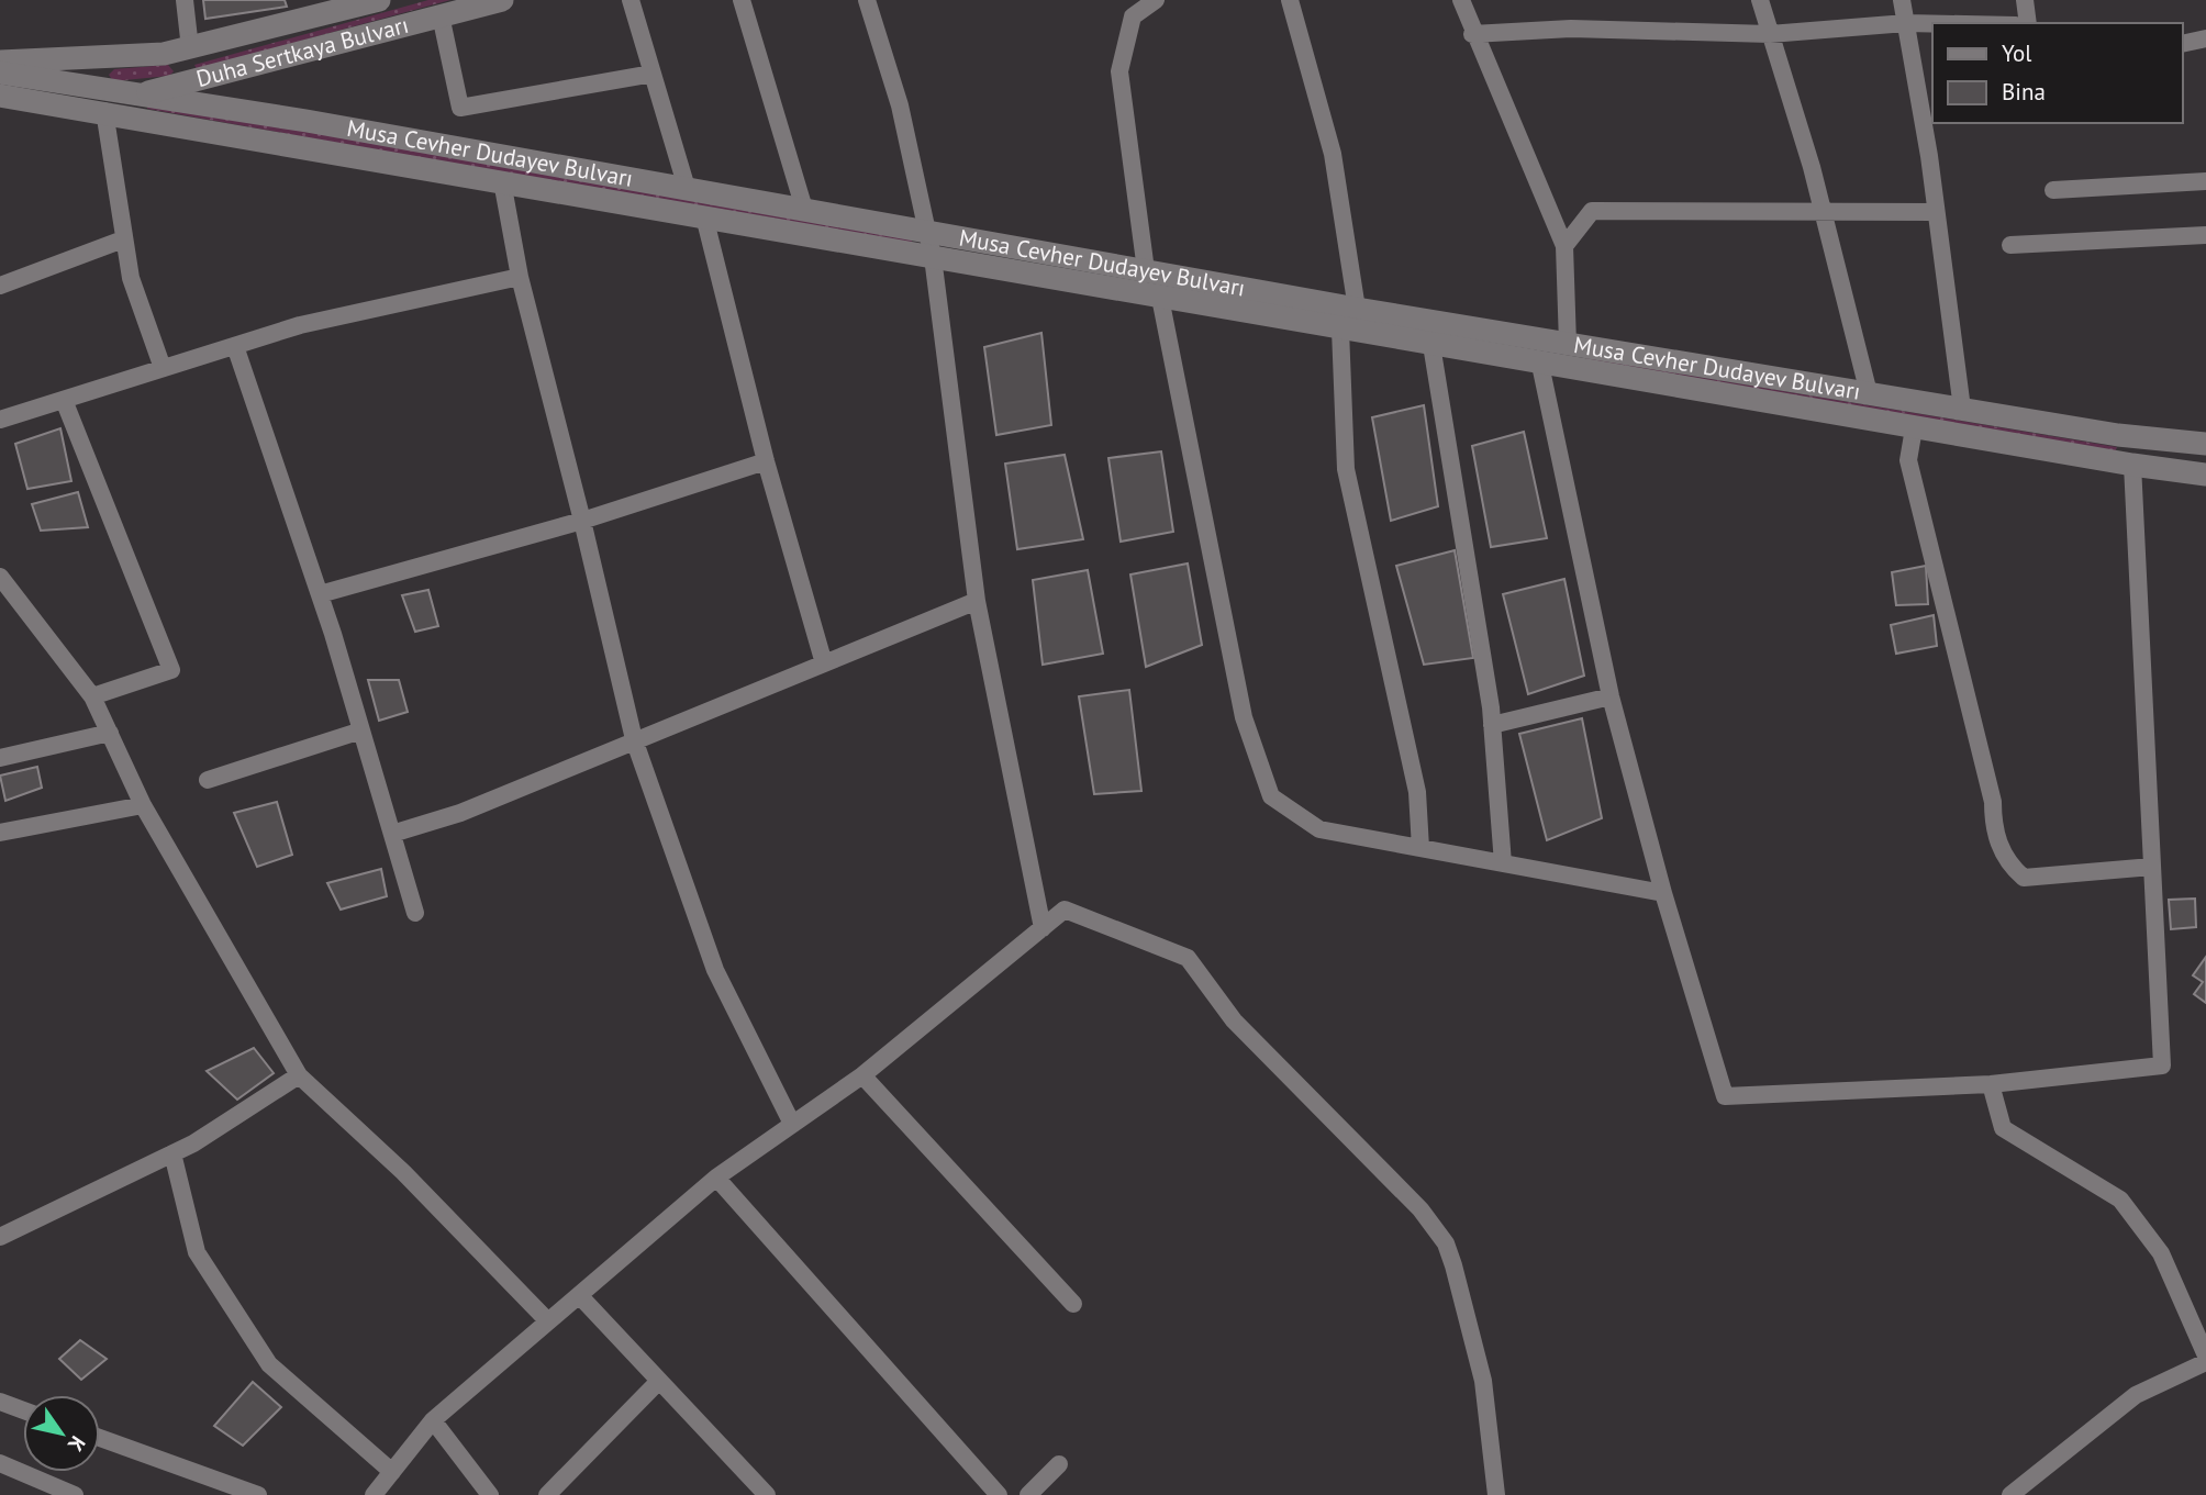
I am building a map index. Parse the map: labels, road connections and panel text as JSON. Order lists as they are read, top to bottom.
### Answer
{
  "streets": {
    "main road": ["Duha Sertkaya Bulvarı", "Musa Cevher Dudayev Bulvarı"]
  },
  "crossings": [
    ["Duha Sertkaya Bulvarı", "Musa Cevher Dudayev Bulvarı"]
  ],
  "legend": ["Yol", "Bina"],
  "north": "bottom right"
}
